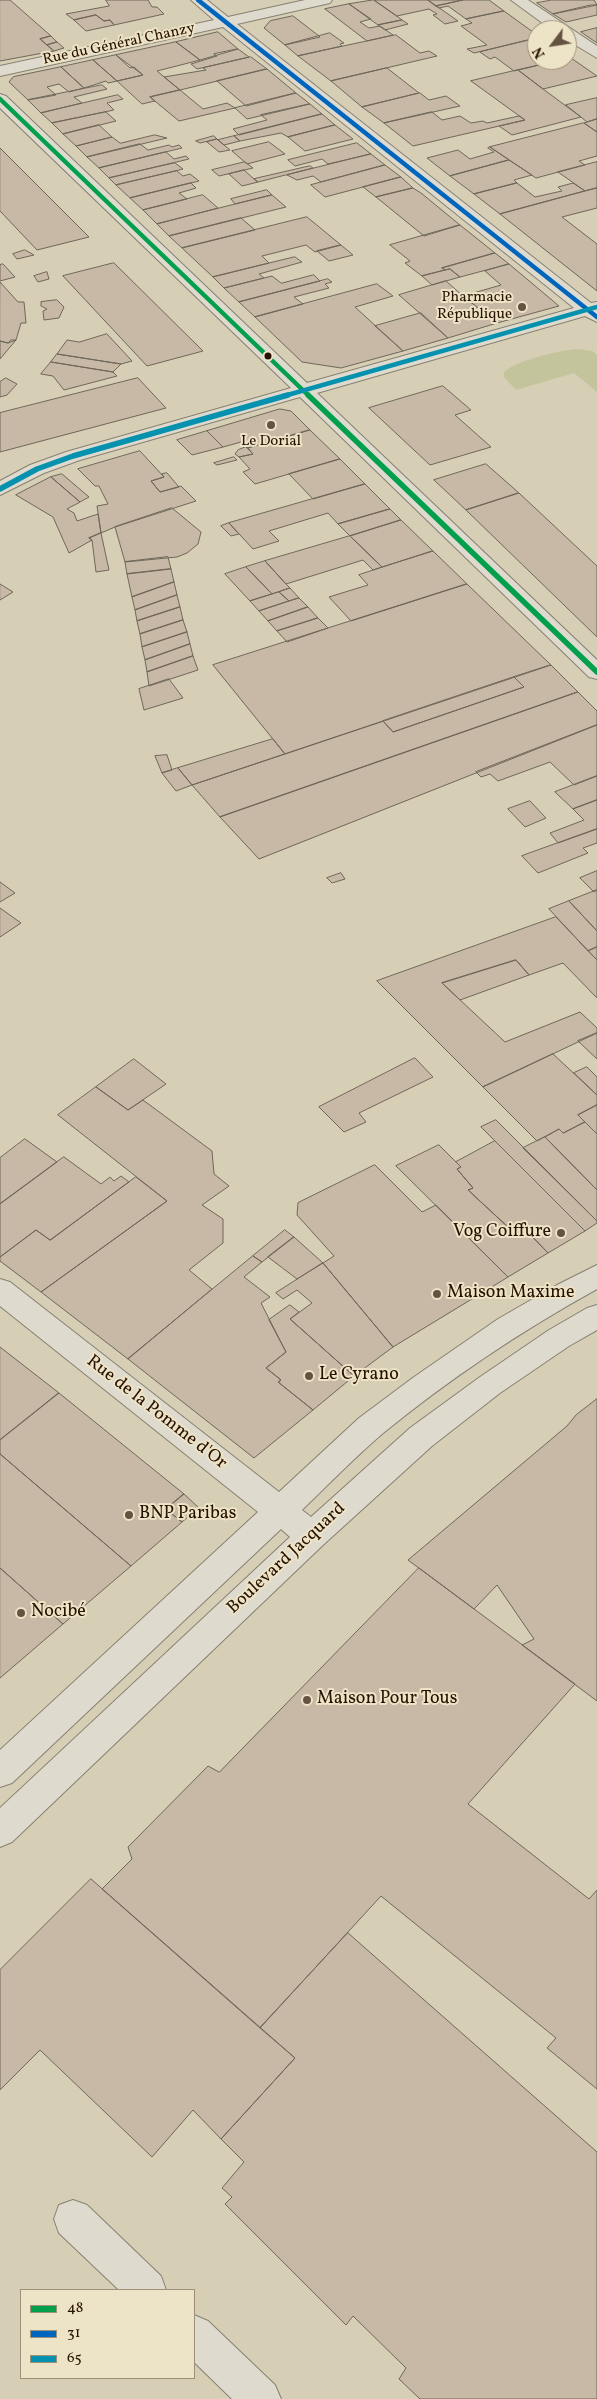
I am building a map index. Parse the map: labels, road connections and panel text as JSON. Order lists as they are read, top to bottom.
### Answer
{
  "streets": {
    "street": ["Rue du Général Chanzy", "Rue de la Pomme d'Or", "Boulevard Jacquard"]
  },
  "crossings": [
    ["Rue de la Pomme d'Or", "Boulevard Jacquard"]
  ],
  "places": [
    "Pharmacie République",
    "Le Dorial",
    "Vog Coiffure",
    "Maison Maxime",
    "Le Cyrano",
    "BNP Paribas",
    "Nocibé",
    "Maison Pour Tous"
  ],
  "lines": ["transit line 31", "transit line 48", "transit line 65"],
  "legend": ["48", "31", "65"],
  "north": "bottom left"
}
